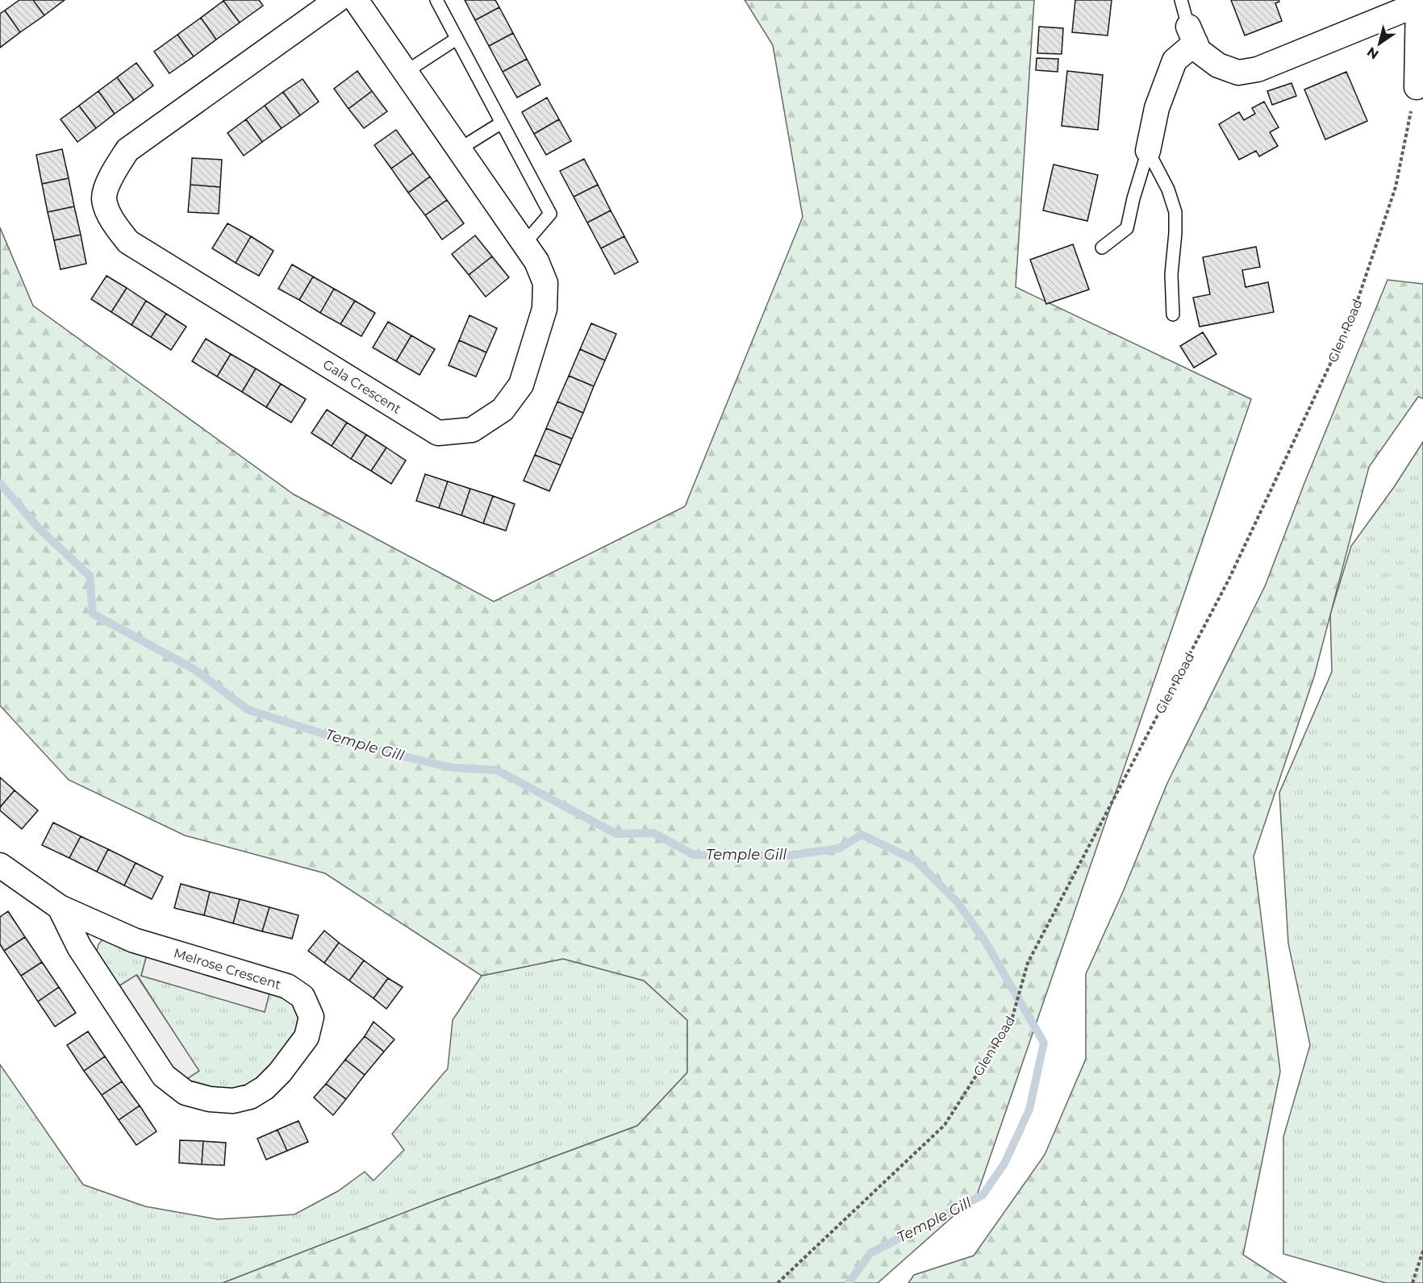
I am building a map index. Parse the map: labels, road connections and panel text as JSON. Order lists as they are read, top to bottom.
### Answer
{
  "streets": {
    "street": ["Gala Crescent", "Melrose Crescent"],
    "path": ["Glen Road"]
  },
  "water": ["Temple Gill"],
  "north": "bottom left"
}
